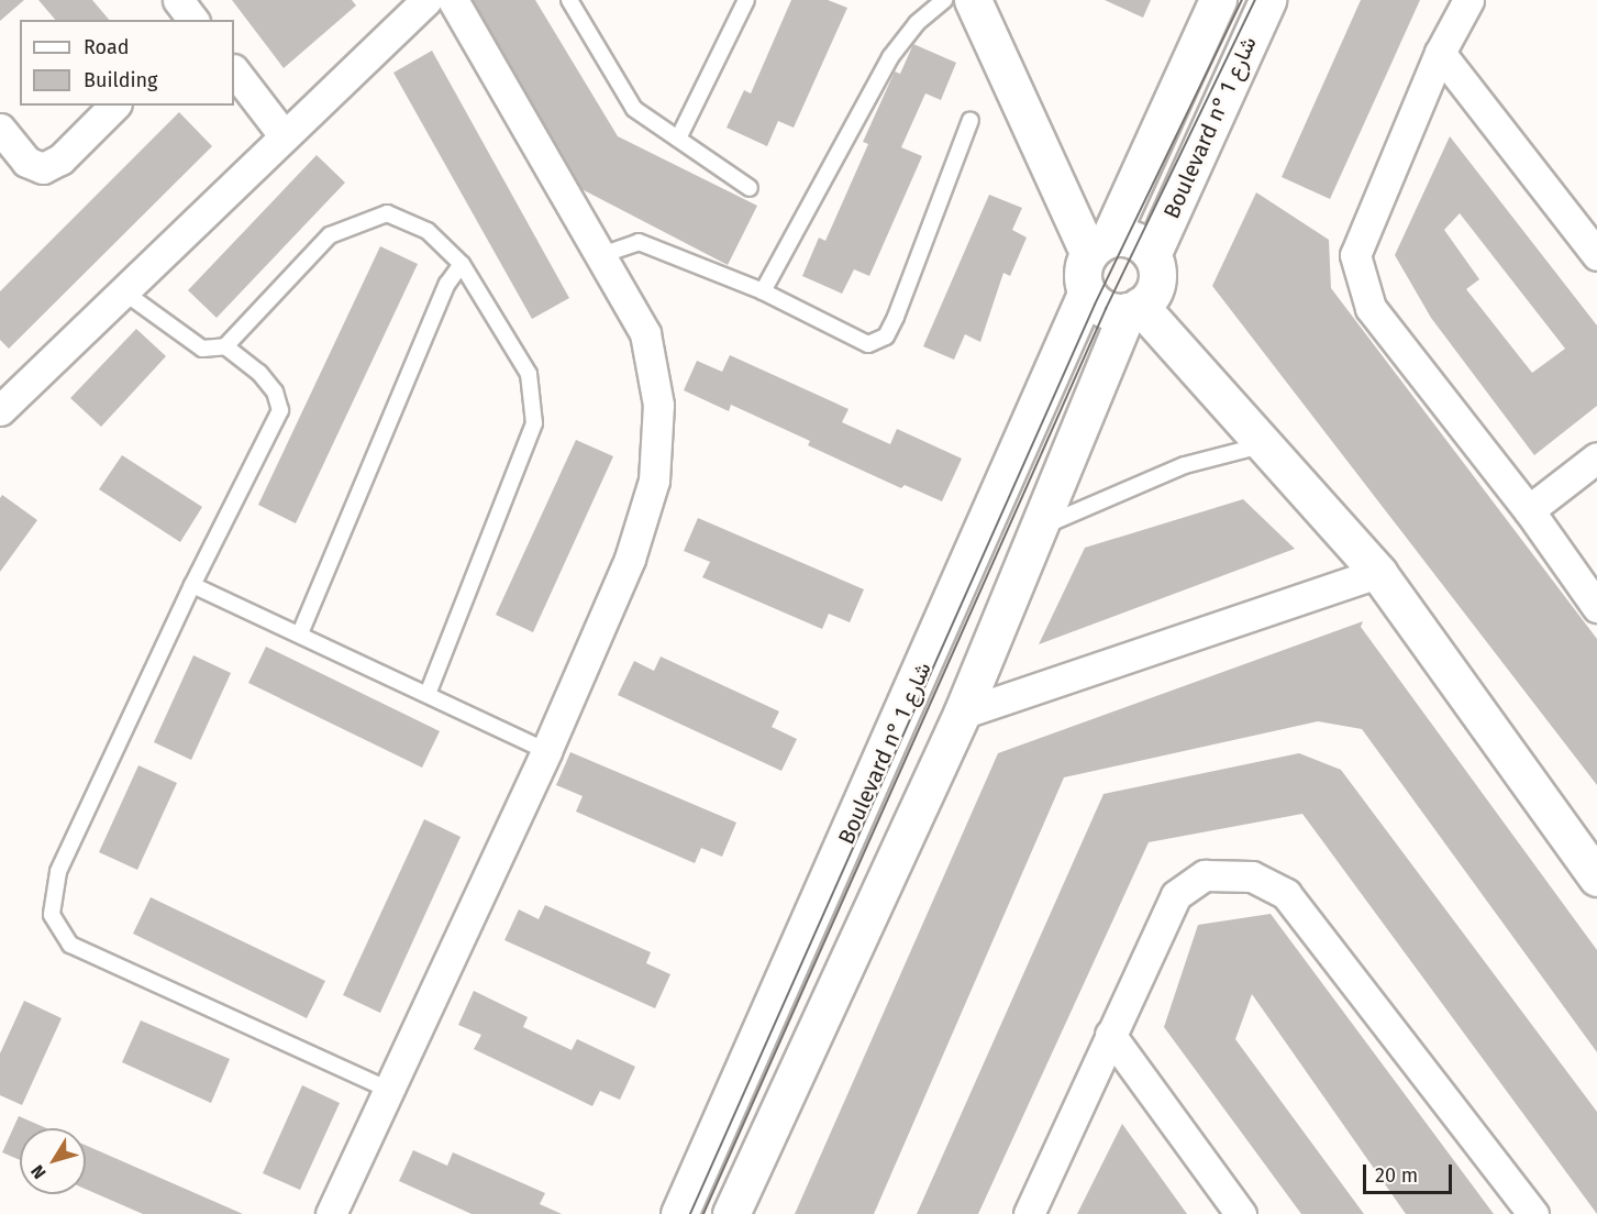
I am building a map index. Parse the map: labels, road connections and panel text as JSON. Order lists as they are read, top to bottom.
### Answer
{
  "streets": {
    "main road": ["Boulevard n° شارع 1"]
  },
  "legend": ["Road", "Building"],
  "scale_bar": "20 m",
  "north": "bottom left"
}
